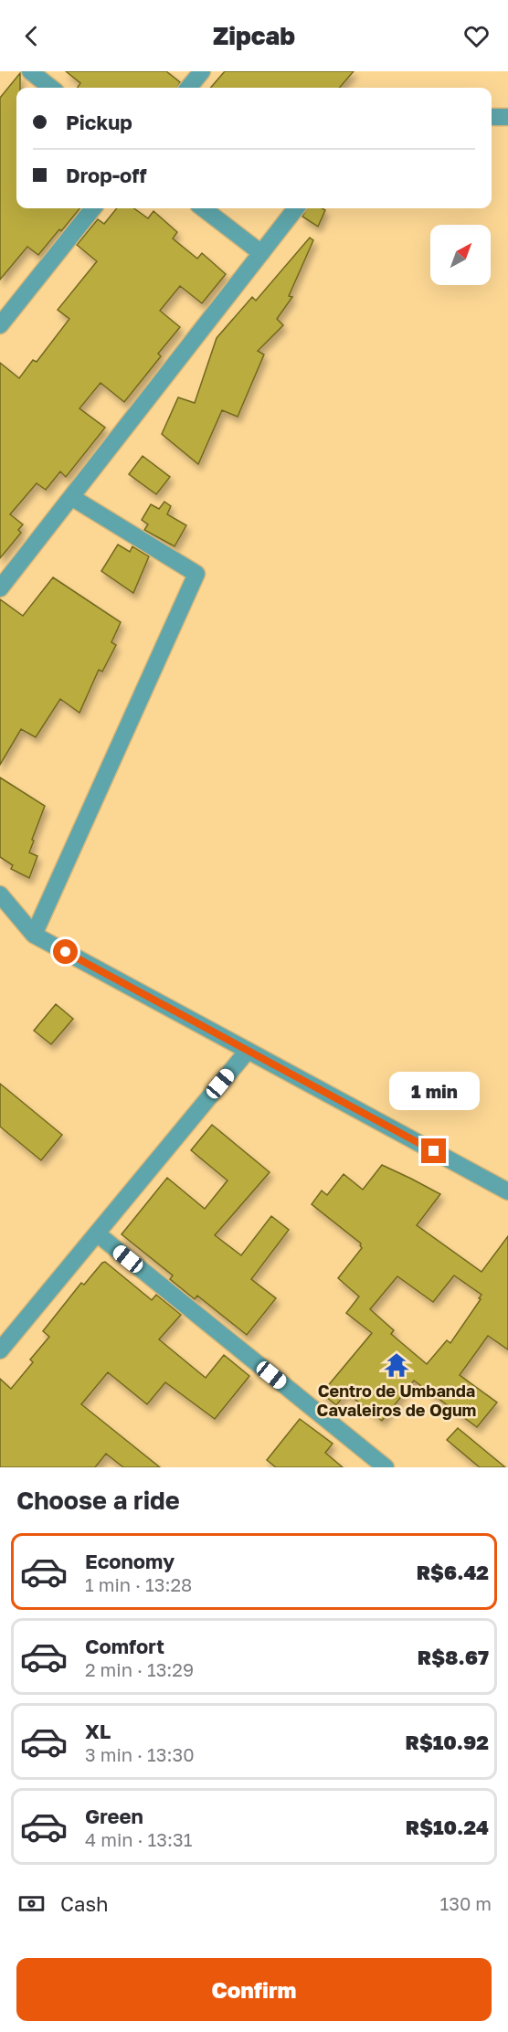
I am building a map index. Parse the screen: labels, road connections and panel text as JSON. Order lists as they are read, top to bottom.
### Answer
{
  "places": {
    "temple": ["Centro de Umbanda Cavaleiros de Ogum"]
  },
  "north": "top right",
  "page": {
    "header": "Zipcab",
    "banner": ["Pickup", "Drop-off"],
    "bubble": "1 min",
    "heading": "Choose a ride",
    "list": [
      {
        "name": "Economy",
        "note": "1 min · 13:28",
        "value": "R$6.42"
      },
      {
        "name": "Comfort",
        "note": "2 min · 13:29",
        "value": "R$8.67"
      },
      {
        "name": "XL",
        "note": "3 min · 13:30",
        "value": "R$10.92"
      },
      {
        "name": "Green",
        "note": "4 min · 13:31",
        "value": "R$10.24"
      }
    ],
    "pay": ["Cash", "130 m"],
    "buttons": "Confirm"
  }
}
